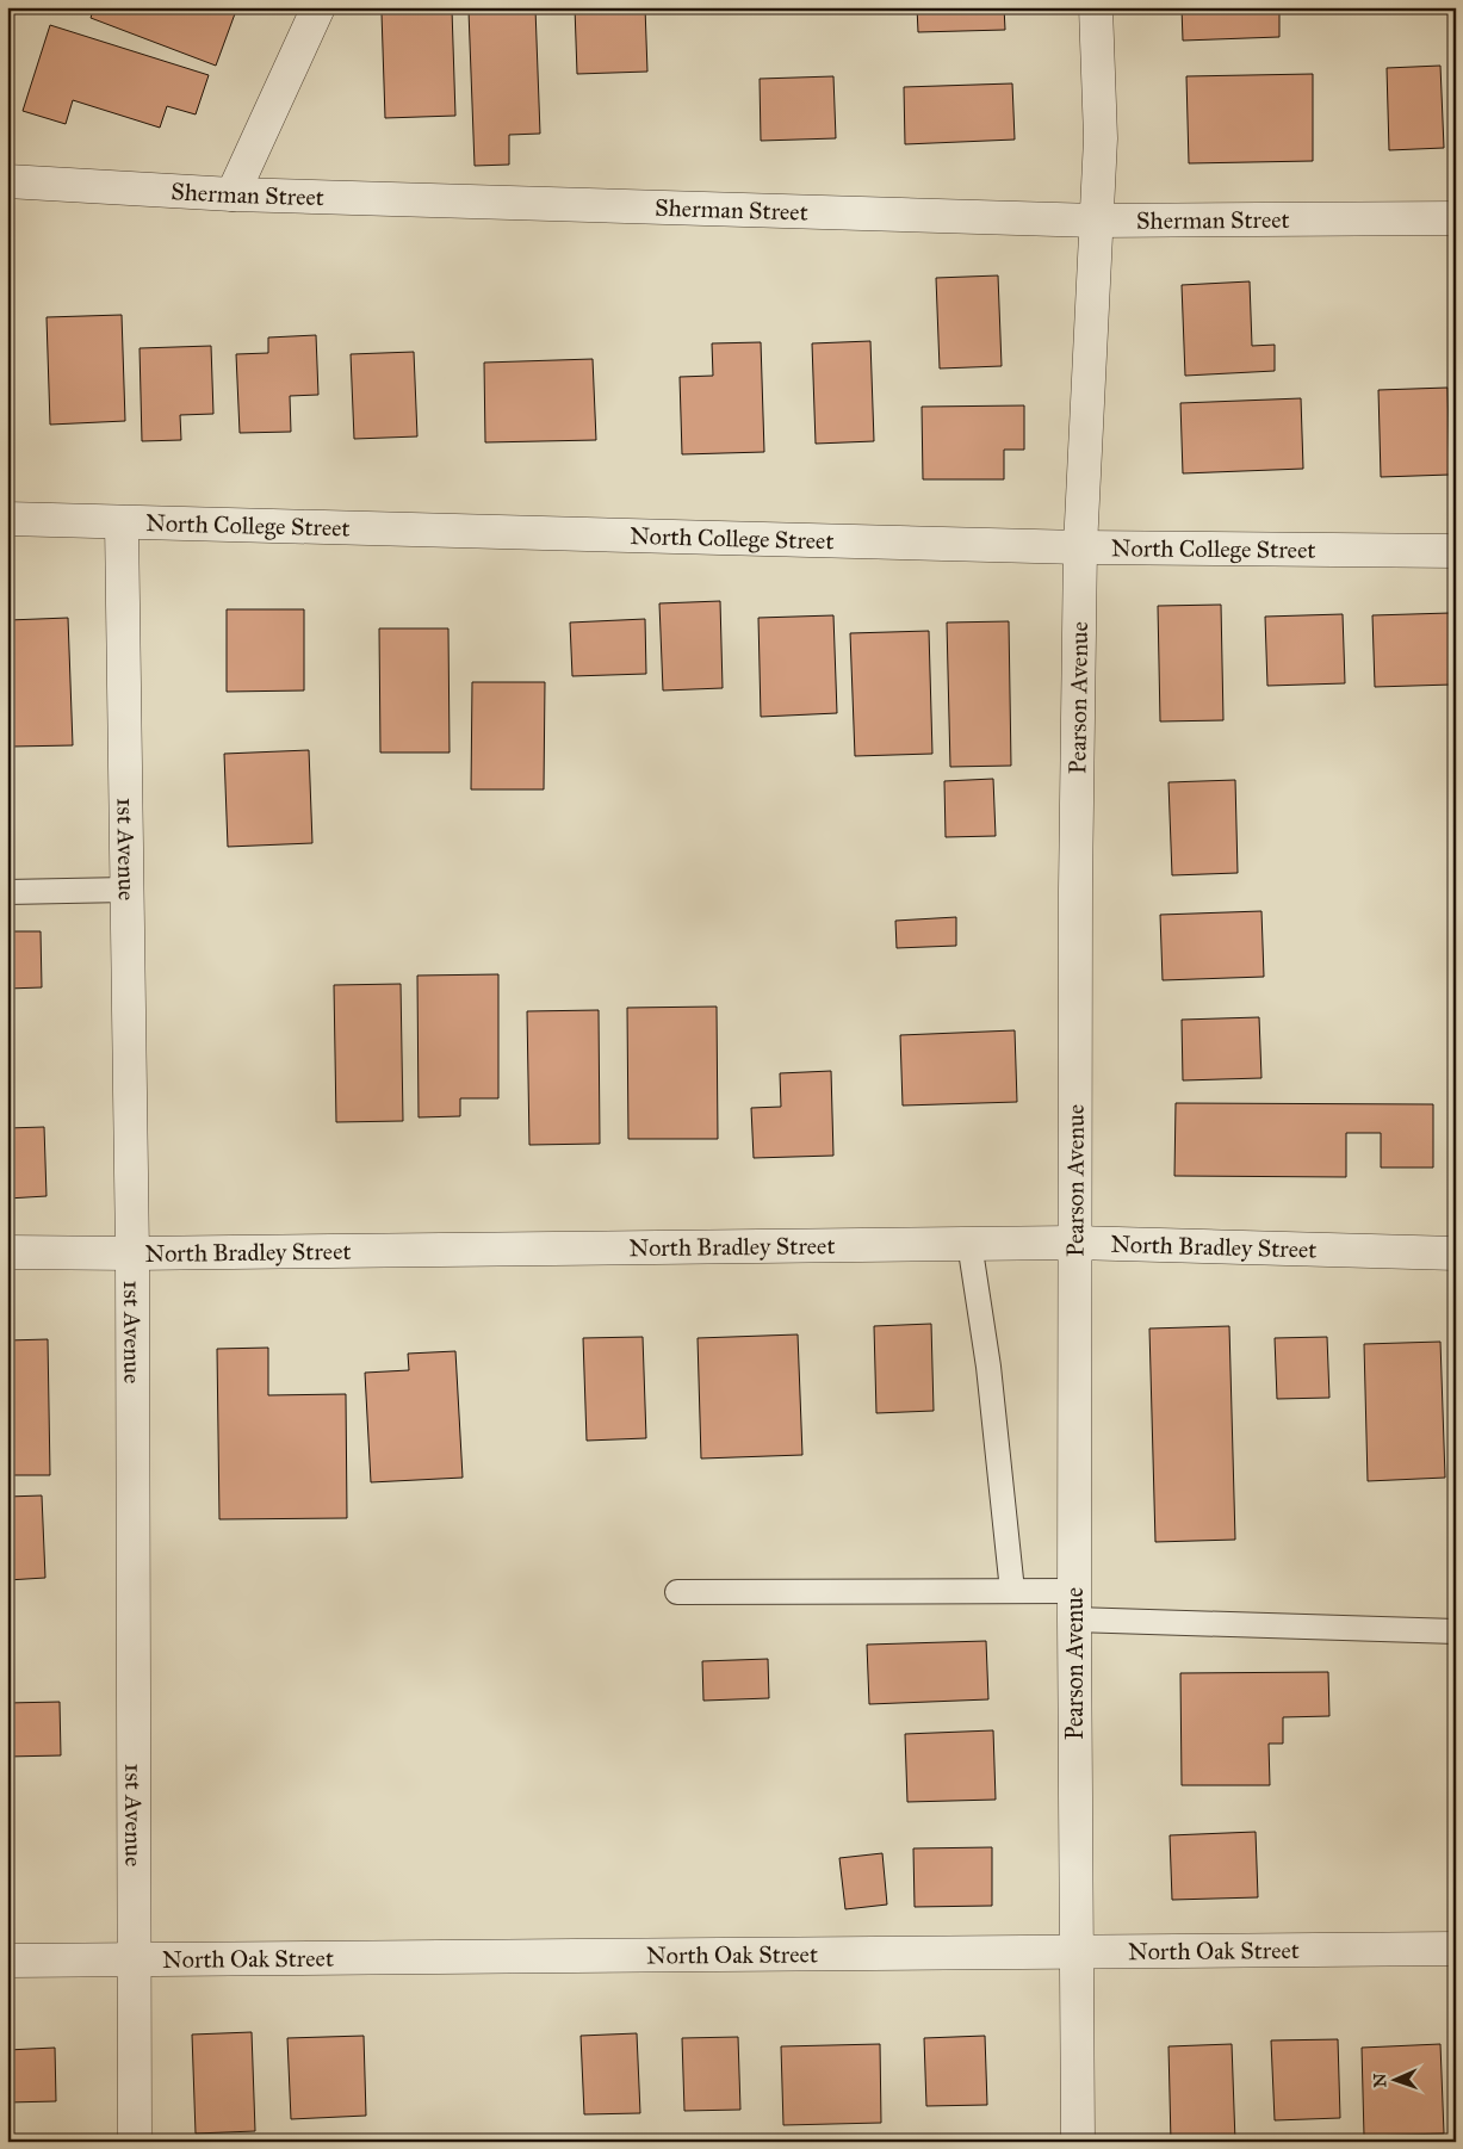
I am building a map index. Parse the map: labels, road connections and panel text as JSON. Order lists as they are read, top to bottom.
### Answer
{
  "streets": {
    "street": [
      "Sherman Street",
      "North College Street",
      "Pearson Avenue",
      "1st Avenue",
      "North Bradley Street",
      "North Oak Street"
    ]
  },
  "crossings": [
    ["Sherman Street", "Pearson Avenue"],
    ["North College Street", "Pearson Avenue"],
    ["North College Street", "1st Avenue"],
    ["Pearson Avenue", "North Bradley Street"],
    ["Pearson Avenue", "North Oak Street"],
    ["1st Avenue", "North Bradley Street"],
    ["1st Avenue", "North Oak Street"]
  ],
  "north": "left"
}
